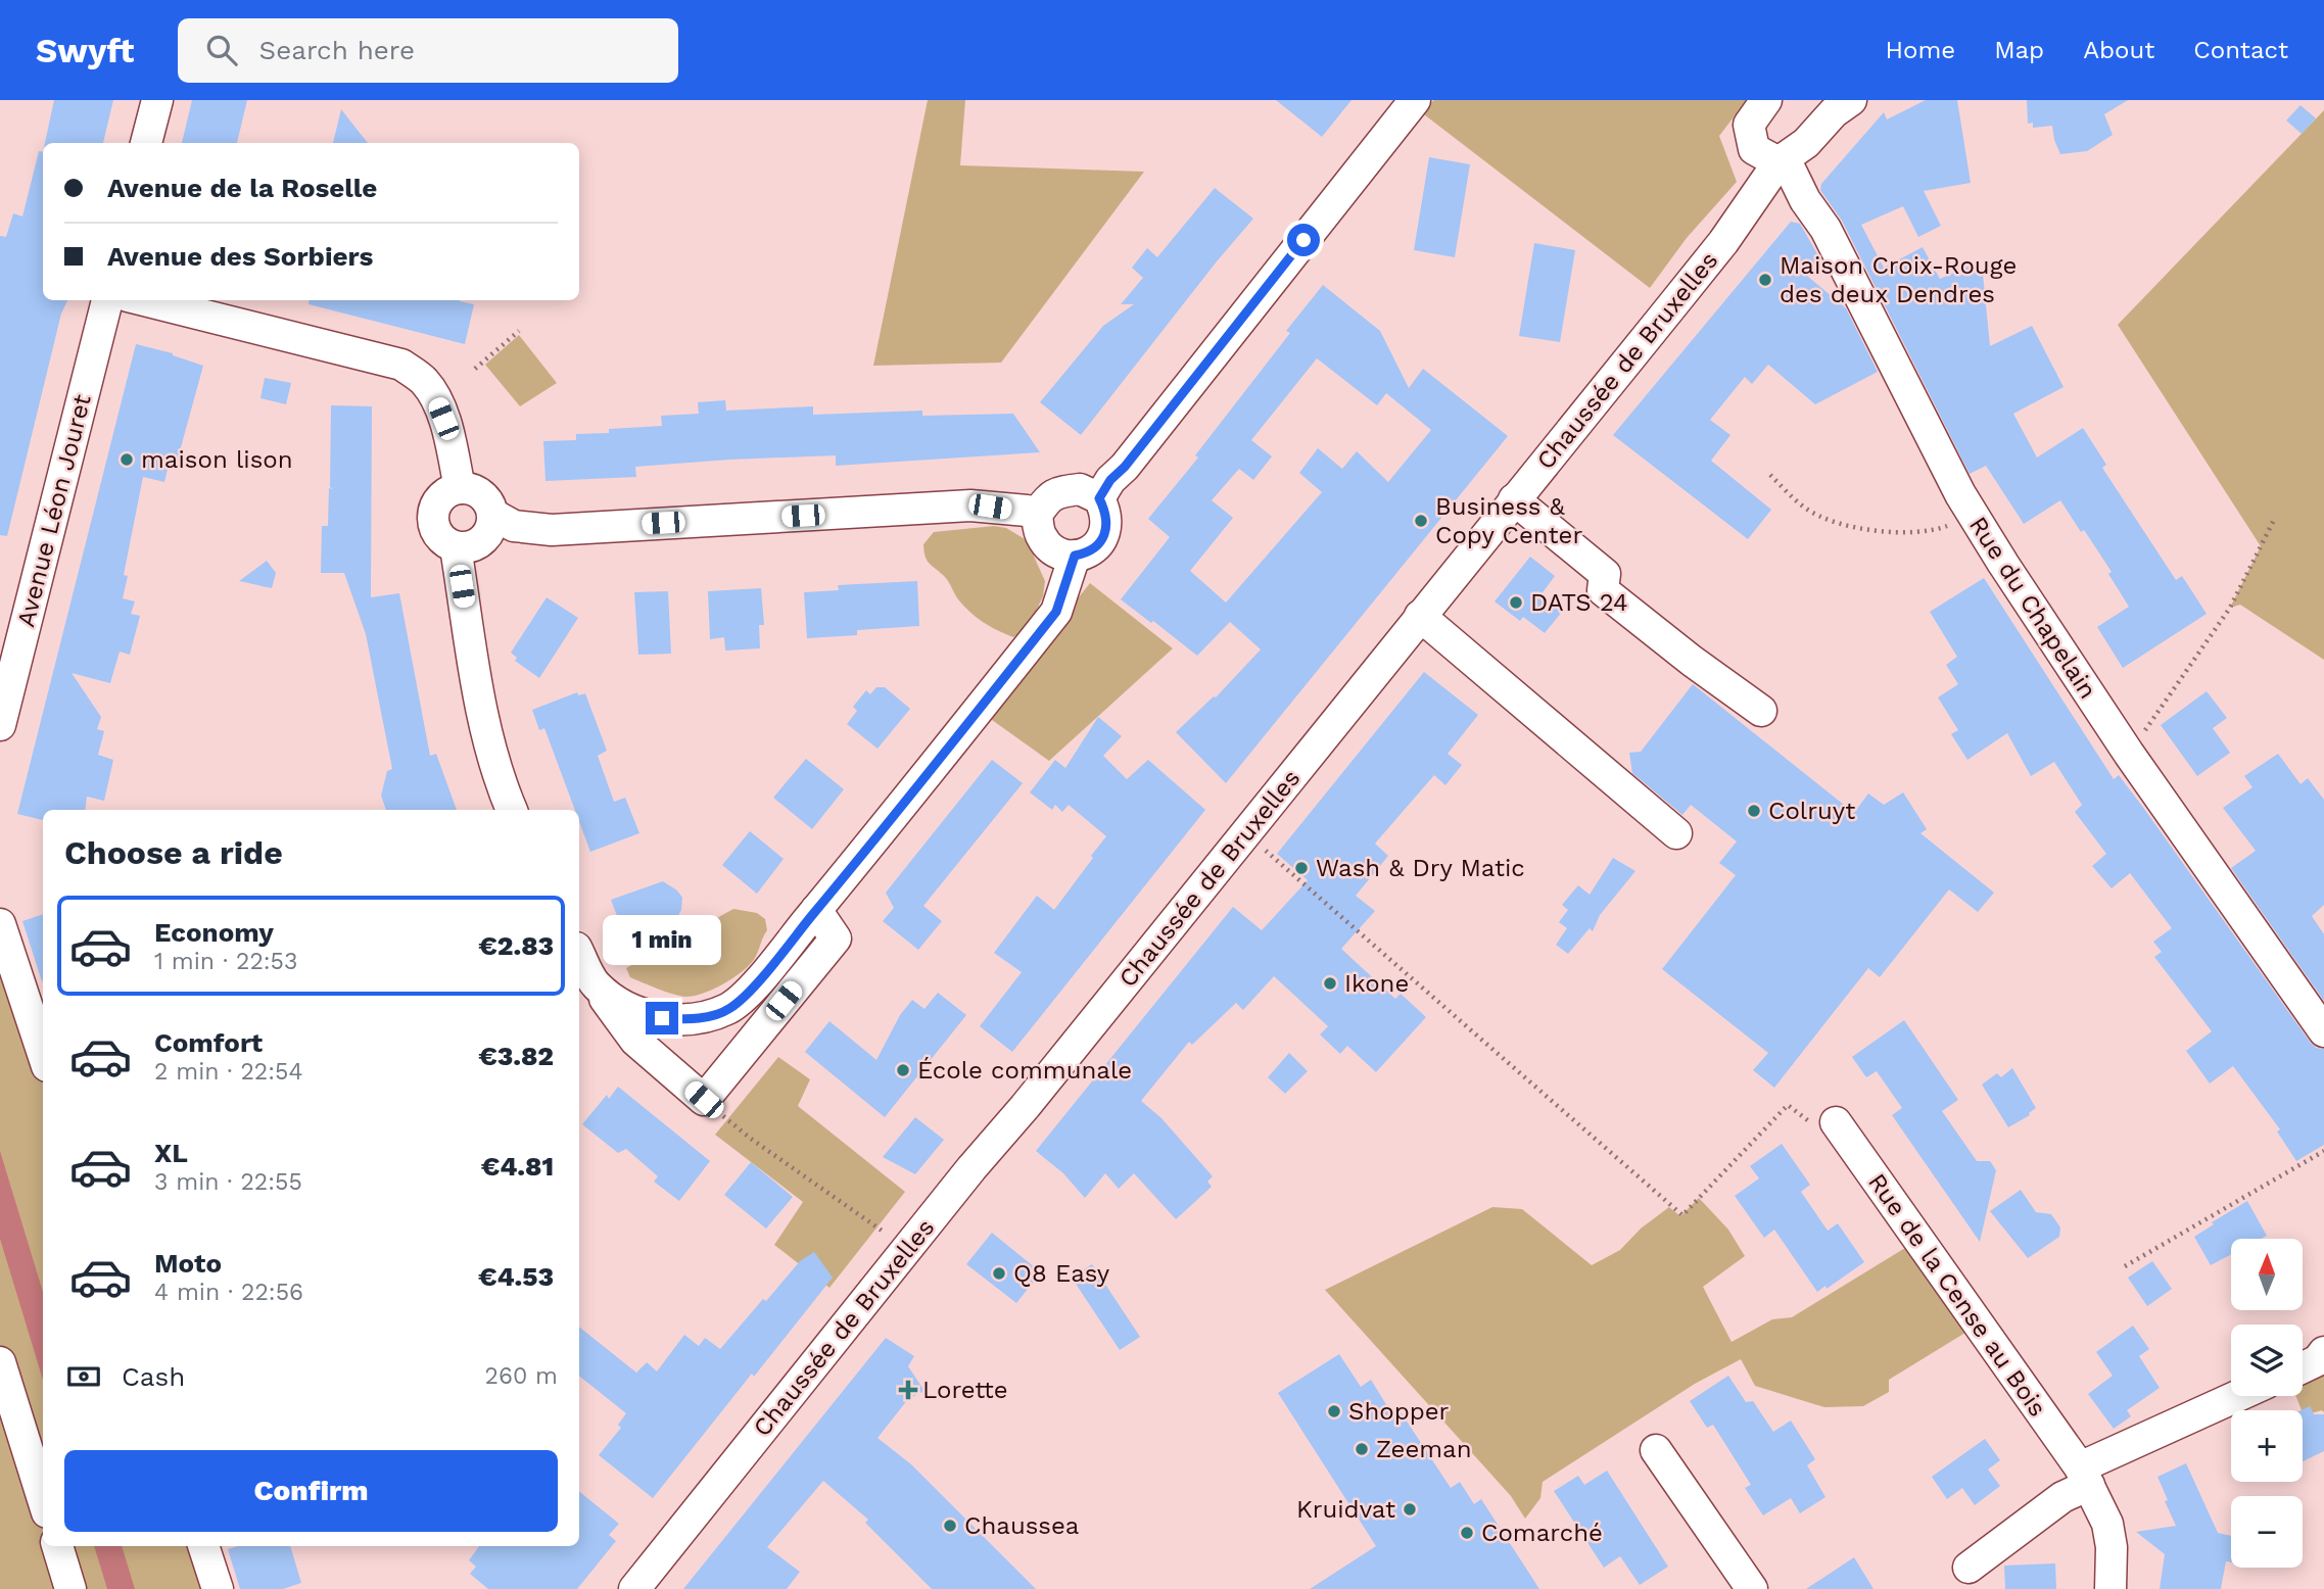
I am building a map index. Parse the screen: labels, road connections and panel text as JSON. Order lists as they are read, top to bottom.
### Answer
{
  "streets": {
    "street": [
      "Chaussée de Bruxelles",
      "Avenue Léon Jouret",
      "Rue du Chapelain",
      "Rue de la Cense au Bois"
    ]
  },
  "crossings": [
    ["Chaussée de Bruxelles", "Rue du Chapelain"]
  ],
  "places": {
    "other": [
      "Maison Croix-Rouge des deux Dendres",
      "maison lison",
      "Business & Copy Center",
      "DATS 24",
      "Colruyt",
      "Wash & Dry Matic",
      "Ikone",
      "École communale",
      "Q8 Easy",
      "Shopper",
      "Zeeman",
      "Kruidvat",
      "Chaussea",
      "Comarché"
    ],
    "health": ["Lorette"]
  },
  "north": "top",
  "page": {
    "header": "Swyft",
    "search": "Search here",
    "nav": [
      "Home",
      "Map",
      "About",
      "Contact"
    ],
    "banner": ["Avenue de la Roselle", "Avenue des Sorbiers"],
    "heading": "Choose a ride",
    "list": [
      {
        "name": "Economy",
        "note": "1 min · 22:53",
        "value": "€2.83"
      },
      {
        "name": "Comfort",
        "note": "2 min · 22:54",
        "value": "€3.82"
      },
      {
        "name": "XL",
        "note": "3 min · 22:55",
        "value": "€4.81"
      },
      {
        "name": "Moto",
        "note": "4 min · 22:56",
        "value": "€4.53"
      }
    ],
    "bubble": "1 min",
    "map_buttons": ["+", "−"],
    "pay": ["Cash", "260 m"],
    "buttons": "Confirm"
  }
}
